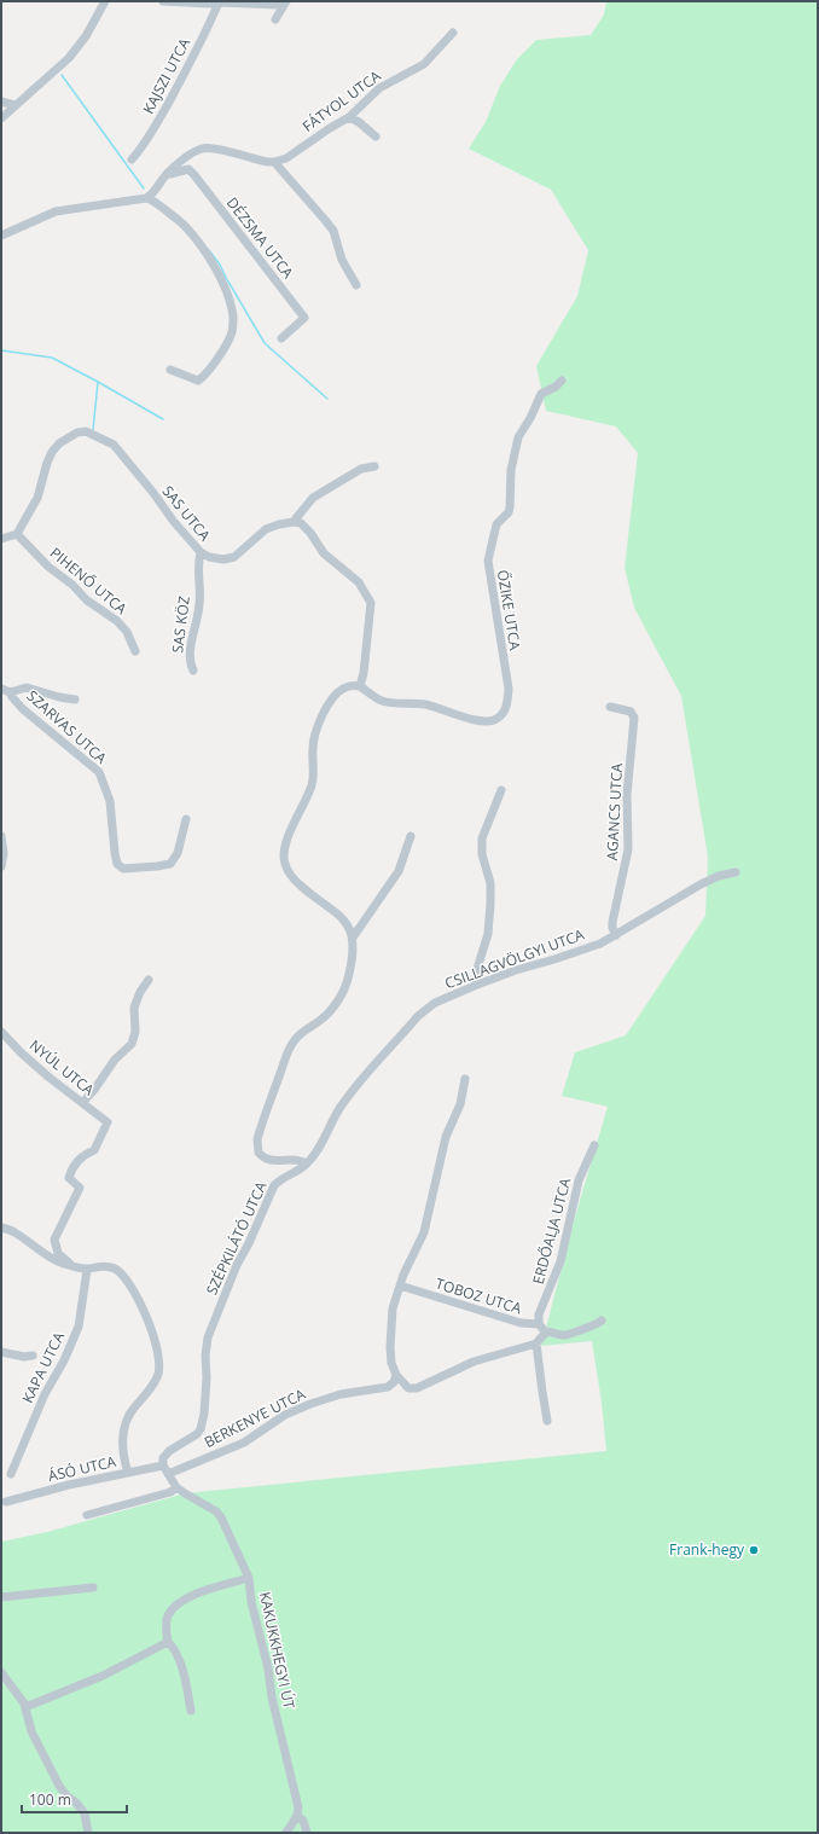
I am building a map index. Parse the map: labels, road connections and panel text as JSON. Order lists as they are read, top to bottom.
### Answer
{
  "streets": {
    "street": [
      "KAJSZI UTCA",
      "FÁTYOL UTCA",
      "DÉZSMA UTCA",
      "SAS UTCA",
      "PIHENŐ UTCA",
      "ŐZIKE UTCA",
      "SAS KÖZ",
      "SZARVAS UTCA",
      "AGANCS UTCA",
      "CSILLAGVÖLGYI UTCA",
      "NYÚL UTCA",
      "ERDŐALJA UTCA",
      "SZÉPKILÁTÓ UTCA",
      "TOBOZ UTCA",
      "KAPA UTCA",
      "BERKENYE UTCA",
      "ÁSÓ UTCA",
      "KAKUKKHEGYI ÚT"
    ]
  },
  "crossings": [
    ["SAS UTCA", "PIHENŐ UTCA"],
    ["SAS UTCA", "SAS KÖZ"],
    ["AGANCS UTCA", "CSILLAGVÖLGYI UTCA"],
    ["CSILLAGVÖLGYI UTCA", "SZÉPKILÁTÓ UTCA"],
    ["ERDŐALJA UTCA", "TOBOZ UTCA"],
    ["SZÉPKILÁTÓ UTCA", "ÁSÓ UTCA"]
  ],
  "places": ["Frank-hegy"],
  "scale_bar": "100 m"
}
